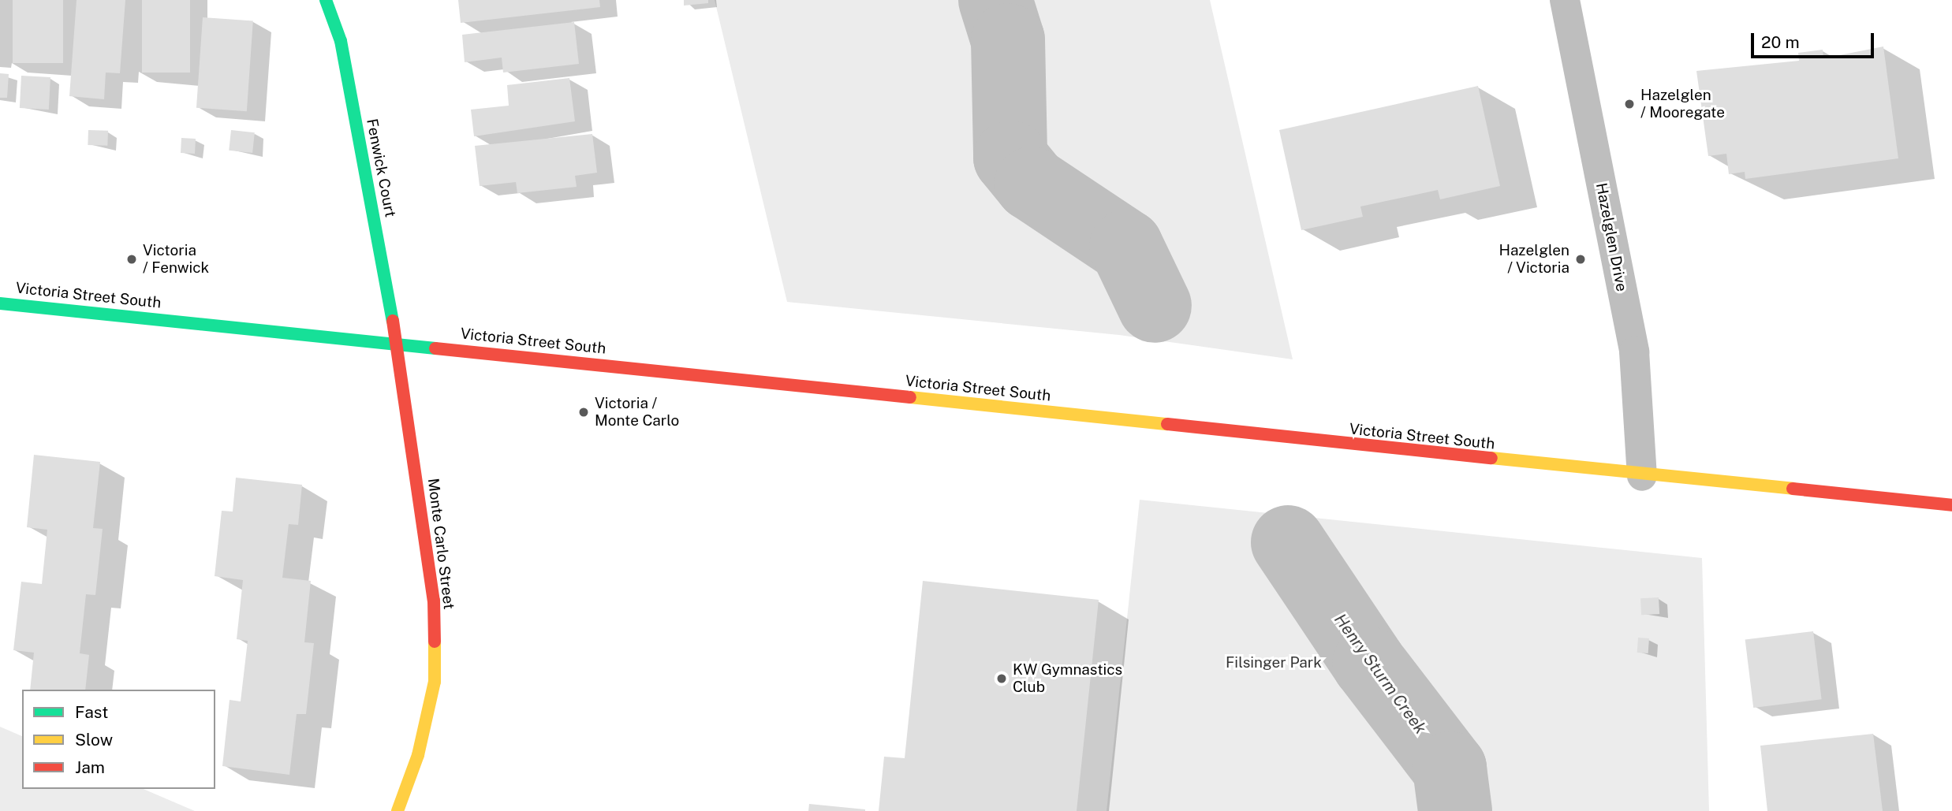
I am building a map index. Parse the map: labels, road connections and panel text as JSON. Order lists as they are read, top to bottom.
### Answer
{
  "streets": {
    "main road": ["Fenwick Court", "Victoria Street South", "Monte Carlo Street"],
    "street": ["Hazelglen Drive"]
  },
  "crossings": [
    ["Fenwick Court", "Victoria Street South"],
    ["Fenwick Court", "Monte Carlo Street"],
    ["Hazelglen Drive", "Victoria Street South"],
    ["Victoria Street South", "Monte Carlo Street"]
  ],
  "water": ["Henry Sturm Creek"],
  "parks": ["Filsinger Park"],
  "places": [
    "Hazelglen / Mooregate",
    "Victoria / Fenwick",
    "Hazelglen / Victoria",
    "Victoria / Monte Carlo",
    "KW Gymnastics Club"
  ],
  "legend": ["Fast", "Slow", "Jam"],
  "scale_bar": "20 m"
}
